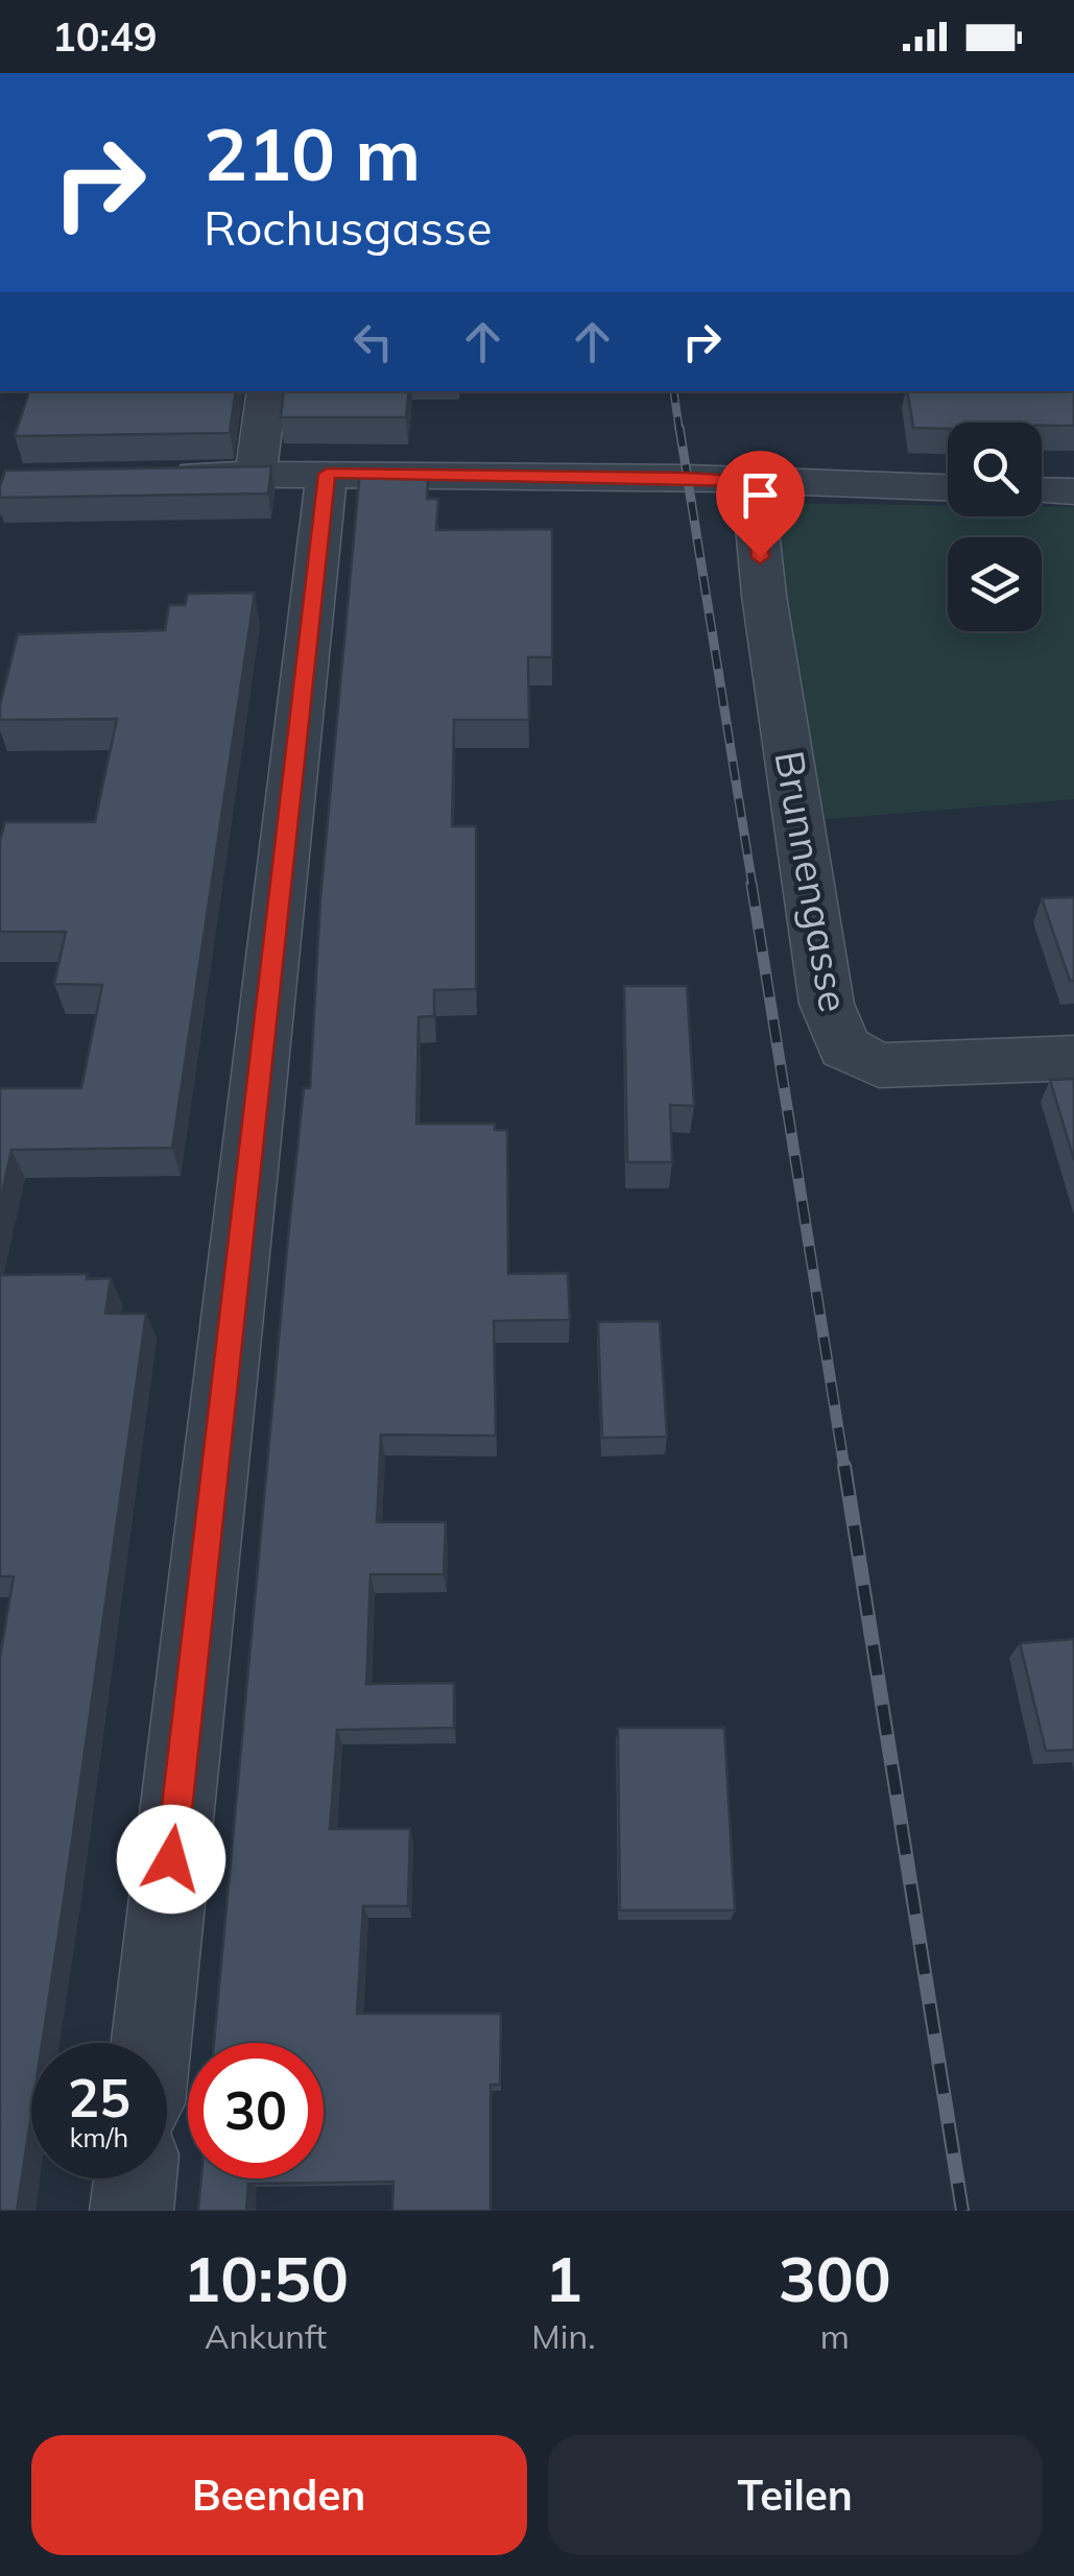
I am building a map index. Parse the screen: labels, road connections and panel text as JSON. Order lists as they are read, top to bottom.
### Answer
{
  "streets": {
    "street": ["Brunnengasse"]
  },
  "page": {
    "status": "10:49",
    "turn": ["210 m", "Rochusgasse"],
    "speed": "25 km/h",
    "limit": "30",
    "eta": [
      "10:50",
      "Ankunft",
      "1",
      "Min.",
      "300",
      "m"
    ],
    "buttons": ["Beenden", "Teilen"]
  }
}
